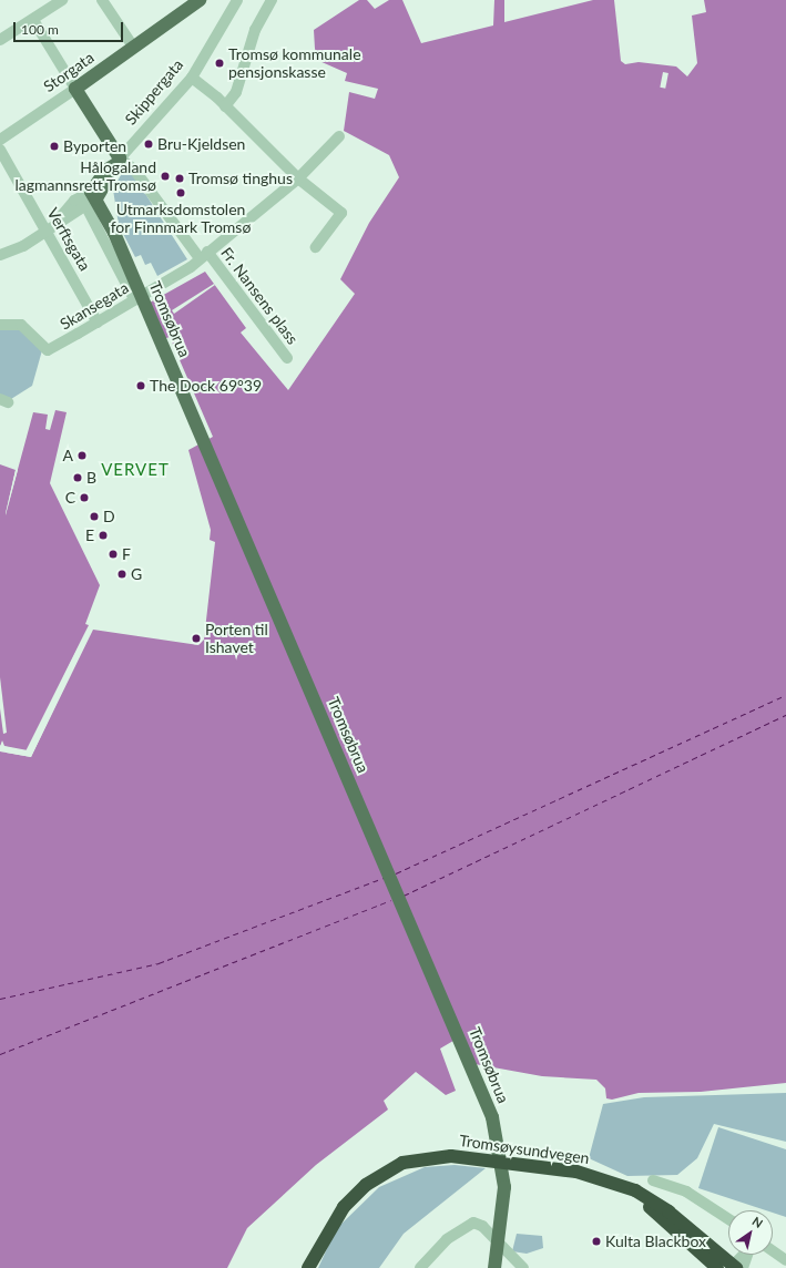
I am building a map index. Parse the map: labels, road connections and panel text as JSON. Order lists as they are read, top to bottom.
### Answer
{
  "streets": {
    "highway": ["Tromsøysundvegen"],
    "main road": ["Storgata", "Skippergata", "Tromsøbrua"],
    "street": ["Verftsgata", "Fr. Nansens plass", "Skansegata"]
  },
  "crossings": [
    ["Skippergata", "Verftsgata"],
    ["Skippergata", "Fr. Nansens plass"],
    ["Skippergata", "Tromsøbrua"],
    ["Verftsgata", "Skansegata"],
    ["Fr. Nansens plass", "Skansegata"]
  ],
  "districts": ["VERVET"],
  "places": [
    "Tromsø kommunale pensjonskasse",
    "Bru-Kjeldsen",
    "Byporten",
    "Hålogaland lagmannsrett Tromsø",
    "Tromsø tinghus",
    "Utmarksdomstolen for Finnmark Tromsø",
    "The Dock 69°39",
    "A",
    "B",
    "C",
    "D",
    "E",
    "F",
    "G",
    "Porten til Ishavet",
    "Kulta Blackbox"
  ],
  "scale_bar": "100 m",
  "north": "top right"
}
